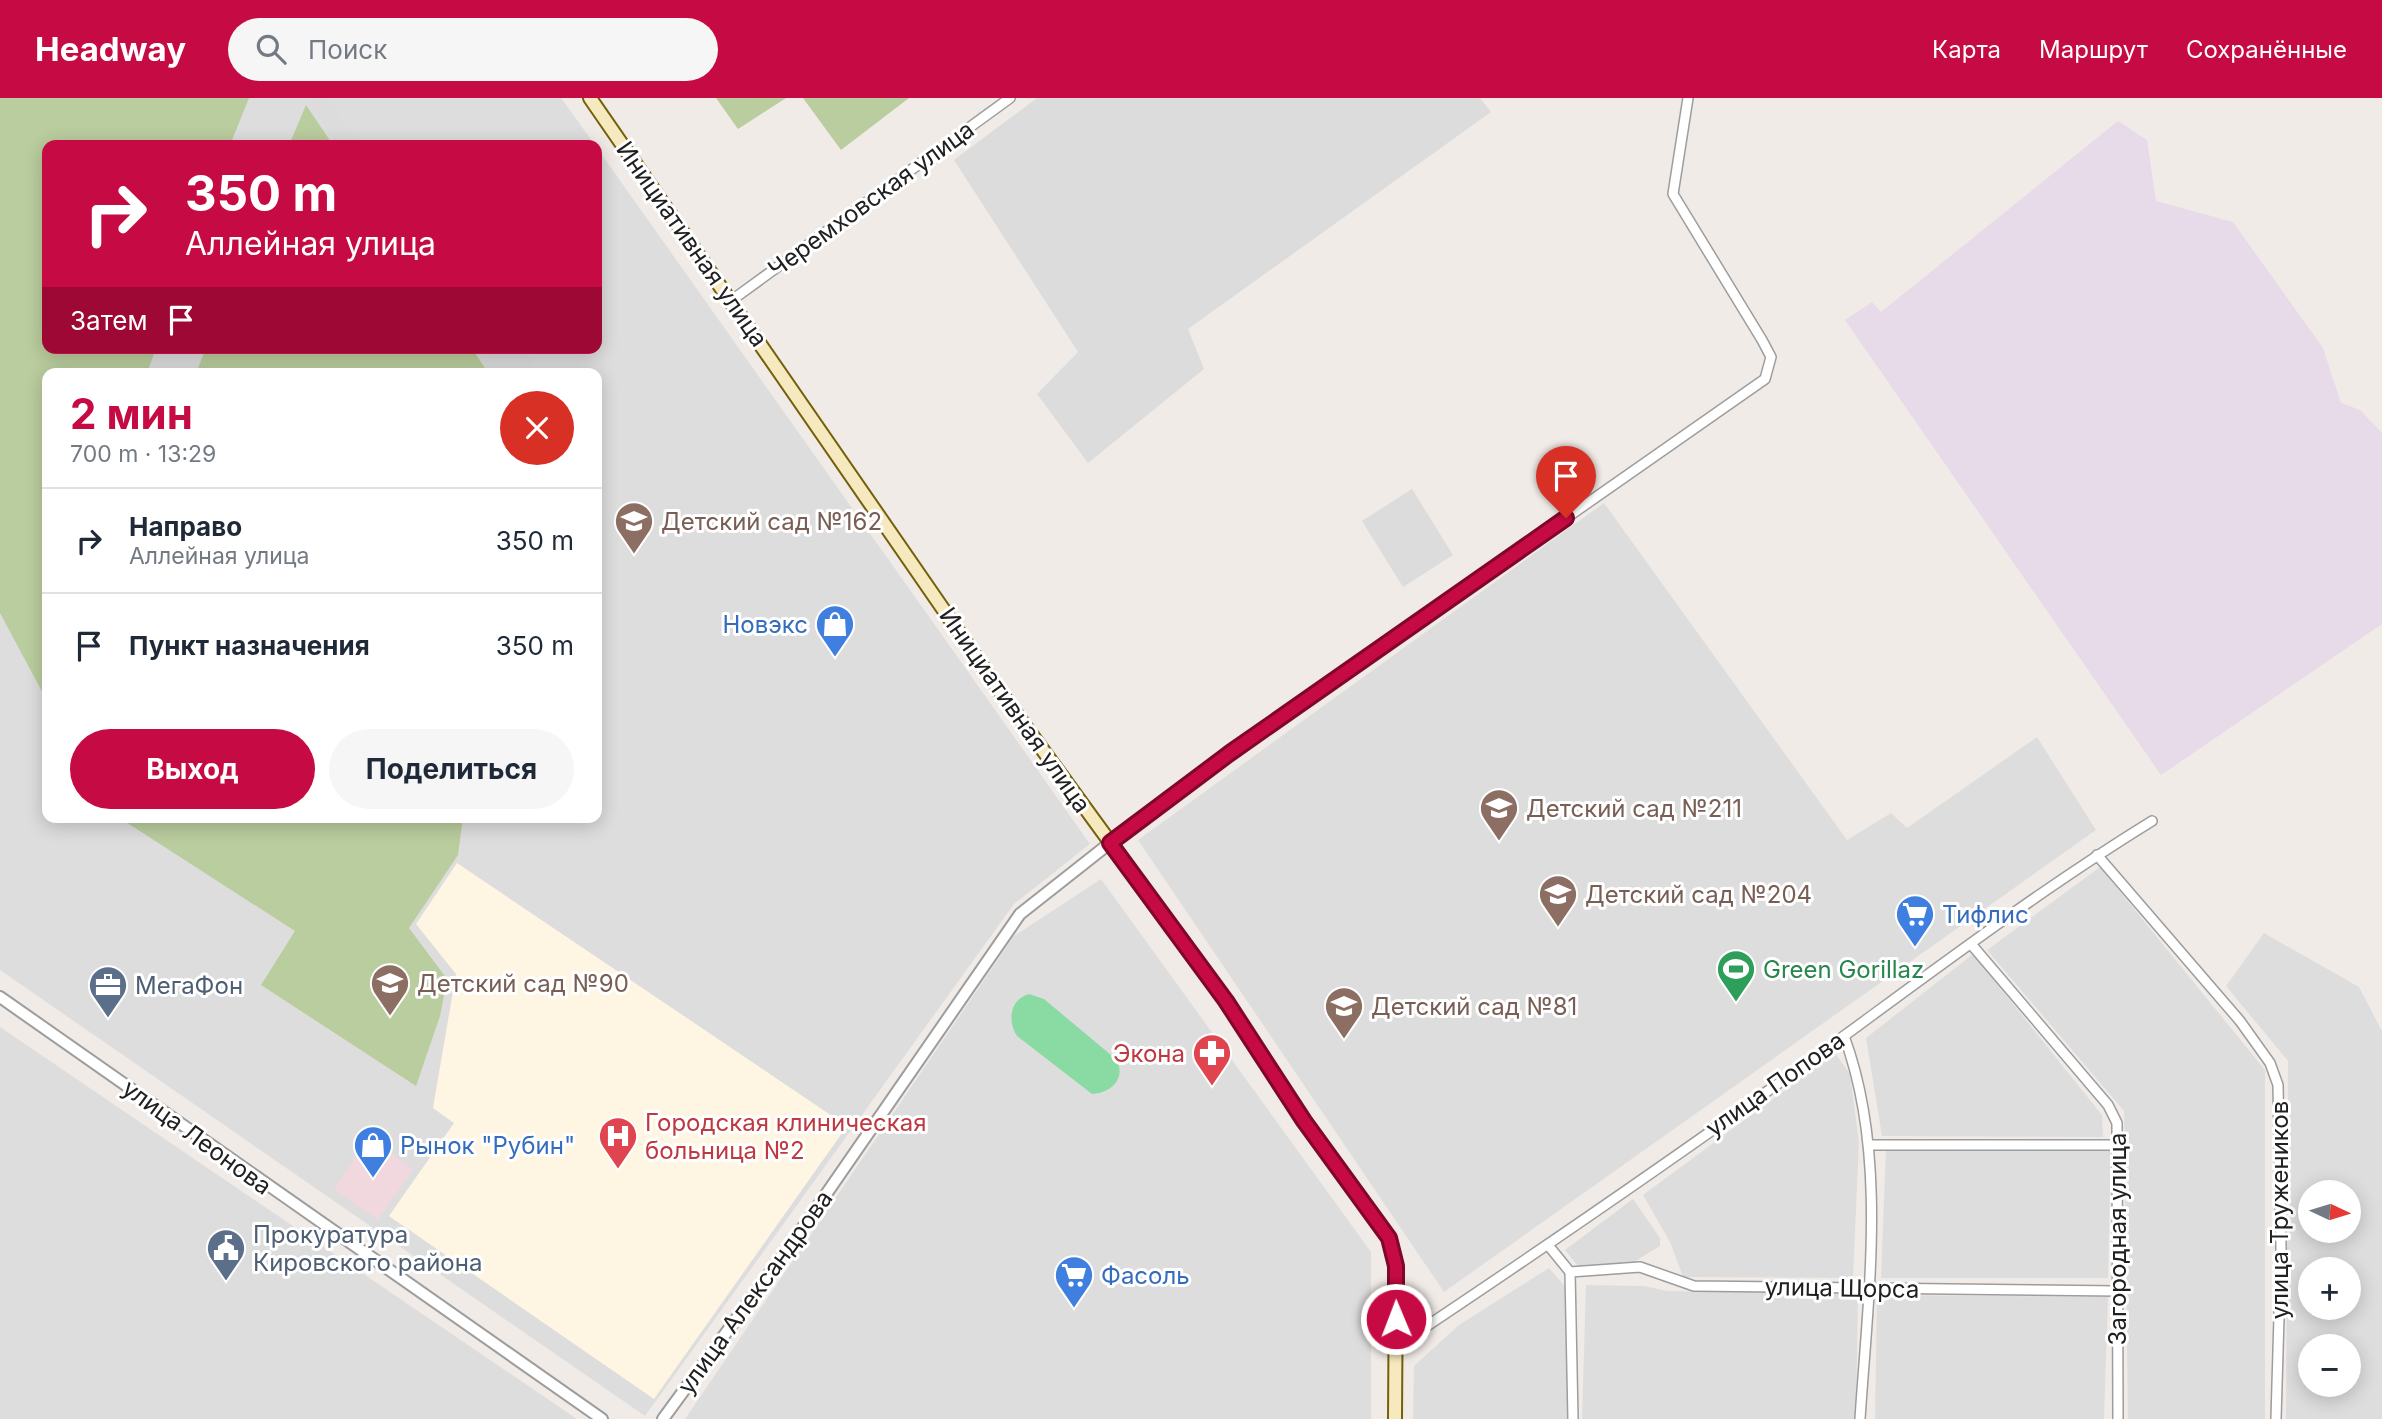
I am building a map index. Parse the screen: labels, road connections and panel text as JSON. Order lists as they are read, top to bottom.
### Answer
{
  "streets": {
    "main road": ["Инициативная улица"],
    "street": [
      "Черемховская улица",
      "улица Попова",
      "улица Леонова",
      "улица Тружеников",
      "Загородная улица",
      "улица Щорса",
      "улица Александрова"
    ]
  },
  "crossings": [
    ["Черемховская улица", "Инициативная улица"],
    ["Инициативная улица", "улица Попова"],
    ["Инициативная улица", "улица Александрова"],
    ["улица Попова", "улица Тружеников"],
    ["улица Попова", "Загородная улица"],
    ["Загородная улица", "улица Щорса"]
  ],
  "places": {
    "school or university": [
      "Детский сад №162",
      "Детский сад №211",
      "Детский сад №204",
      "Детский сад №90",
      "Детский сад №81"
    ],
    "shop": ["Новэкс", "Рынок \"Рубин\""],
    "supermarket": ["Тифлис", "Фасоль"],
    "sports": ["Green Gorillaz"],
    "office": ["МегаФон"],
    "pharmacy": ["Экона"],
    "hospital": ["Городская клиническая больница №2"],
    "public building": ["Прокуратура Кировского района"]
  },
  "north": "right",
  "page": {
    "header": "Headway",
    "search": "Поиск",
    "nav": ["Карта", "Маршрут", "Сохранённые"],
    "turn": ["350 m", "Аллейная улица"],
    "then": "Затем",
    "heading": ["2 мин", "700 m · 13:29"],
    "list": [
      {
        "name": "Направо",
        "note": "Аллейная улица",
        "value": "350 m"
      },
      {
        "name": "Пункт назначения",
        "value": "350 m"
      }
    ],
    "buttons": ["Выход", "Поделиться"],
    "map_buttons": ["+", "−"]
  }
}
